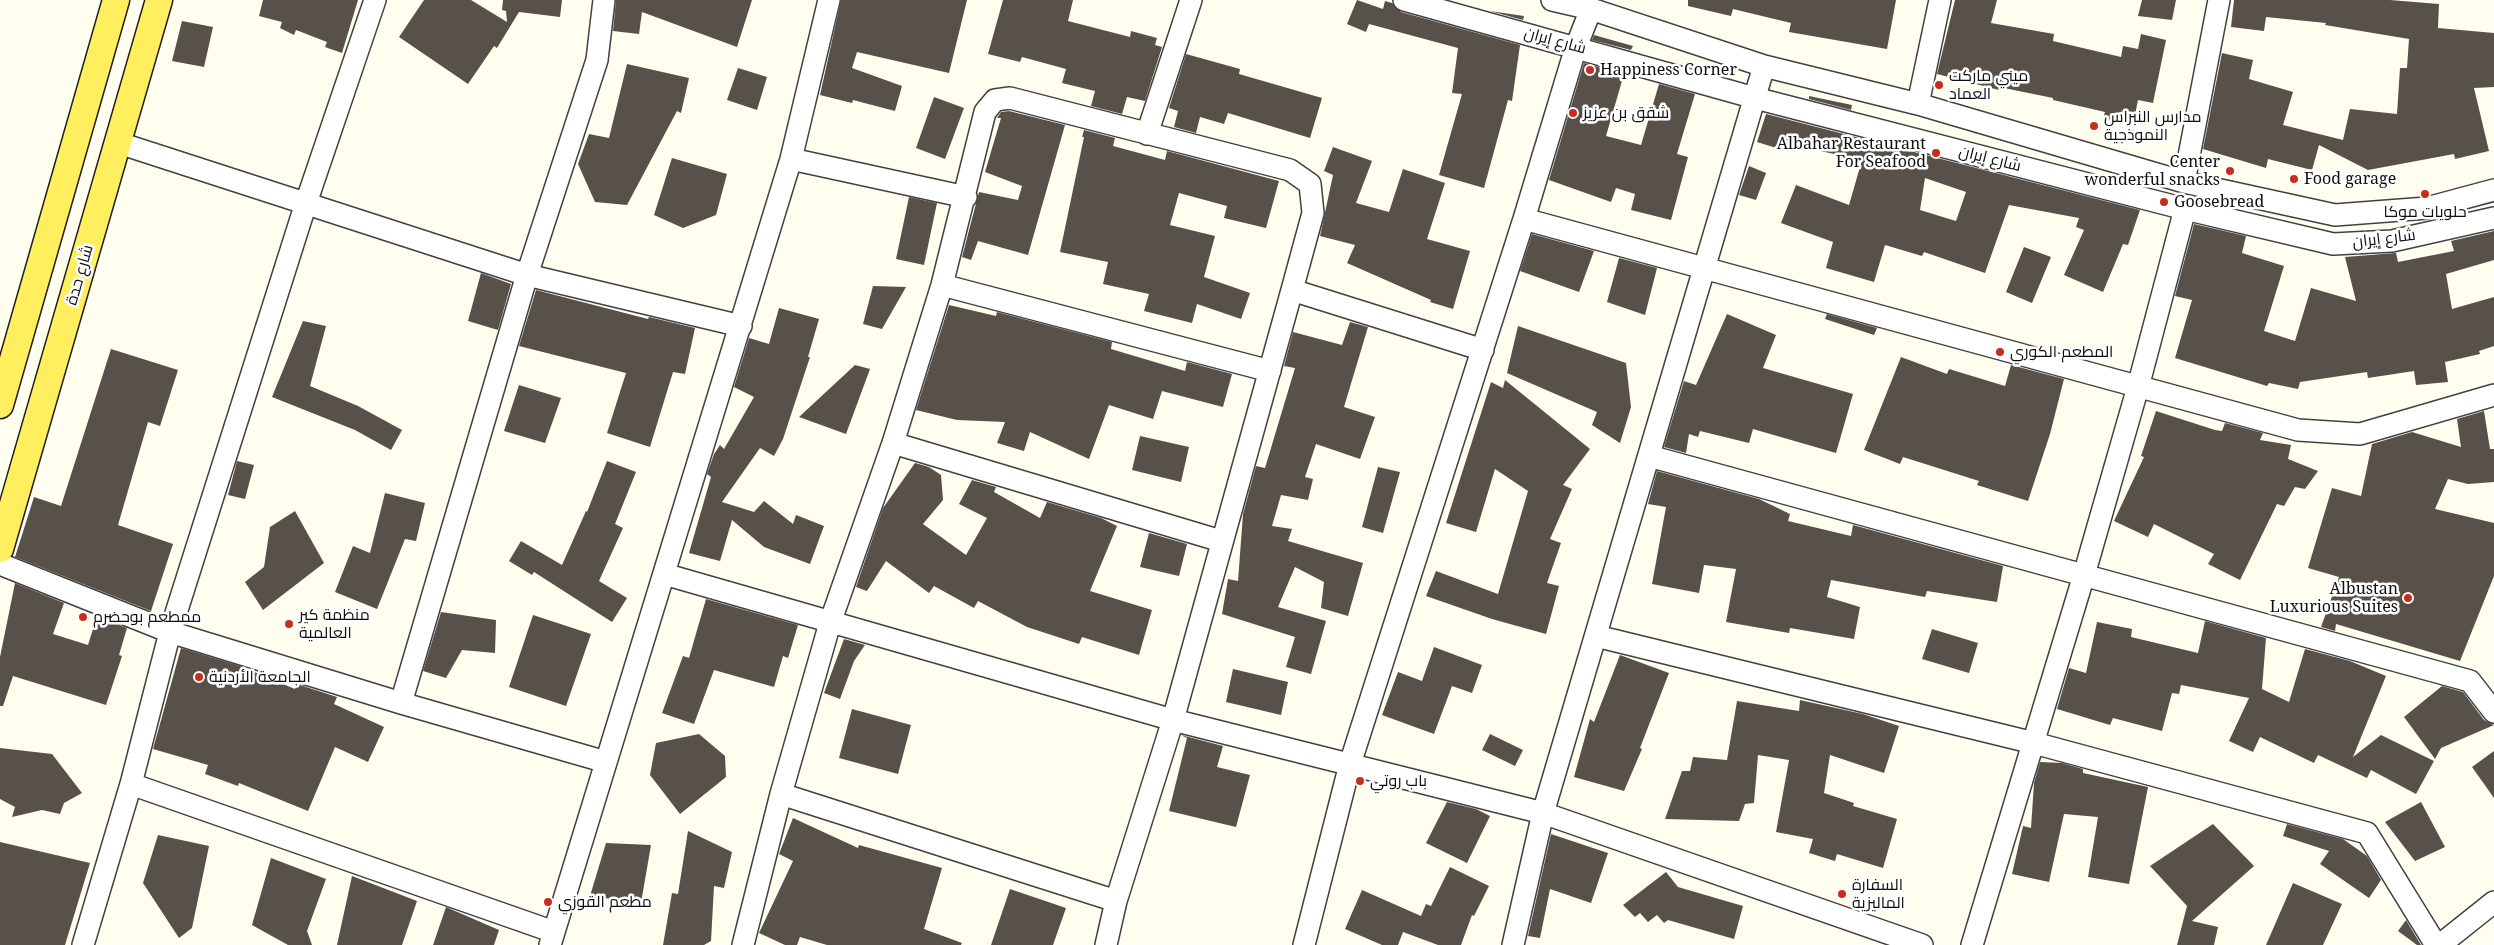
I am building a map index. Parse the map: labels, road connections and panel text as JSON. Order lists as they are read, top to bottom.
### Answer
{
  "streets": {
    "main road": ["شارع حدة"],
    "street": ["شارع إيران"]
  },
  "places": [
    "Happiness Corner",
    "ميني ماركت العماد",
    "شقق بن عزيز",
    "مدارس النبراس النموذجية",
    "Albahar Restaurant For Seafood",
    "Center wonderful snacks",
    "Food garage",
    "حلويات موكا",
    "Goosebread",
    "المطعم الكوري",
    "Albustan Luxurious Suites",
    "ممطعم بوحضرم",
    "منظمة كير العالمية",
    "الجامعة الأردنية",
    "باب روتي",
    "السفارة الماليزية",
    "مطعم القوزي"
  ]
}
